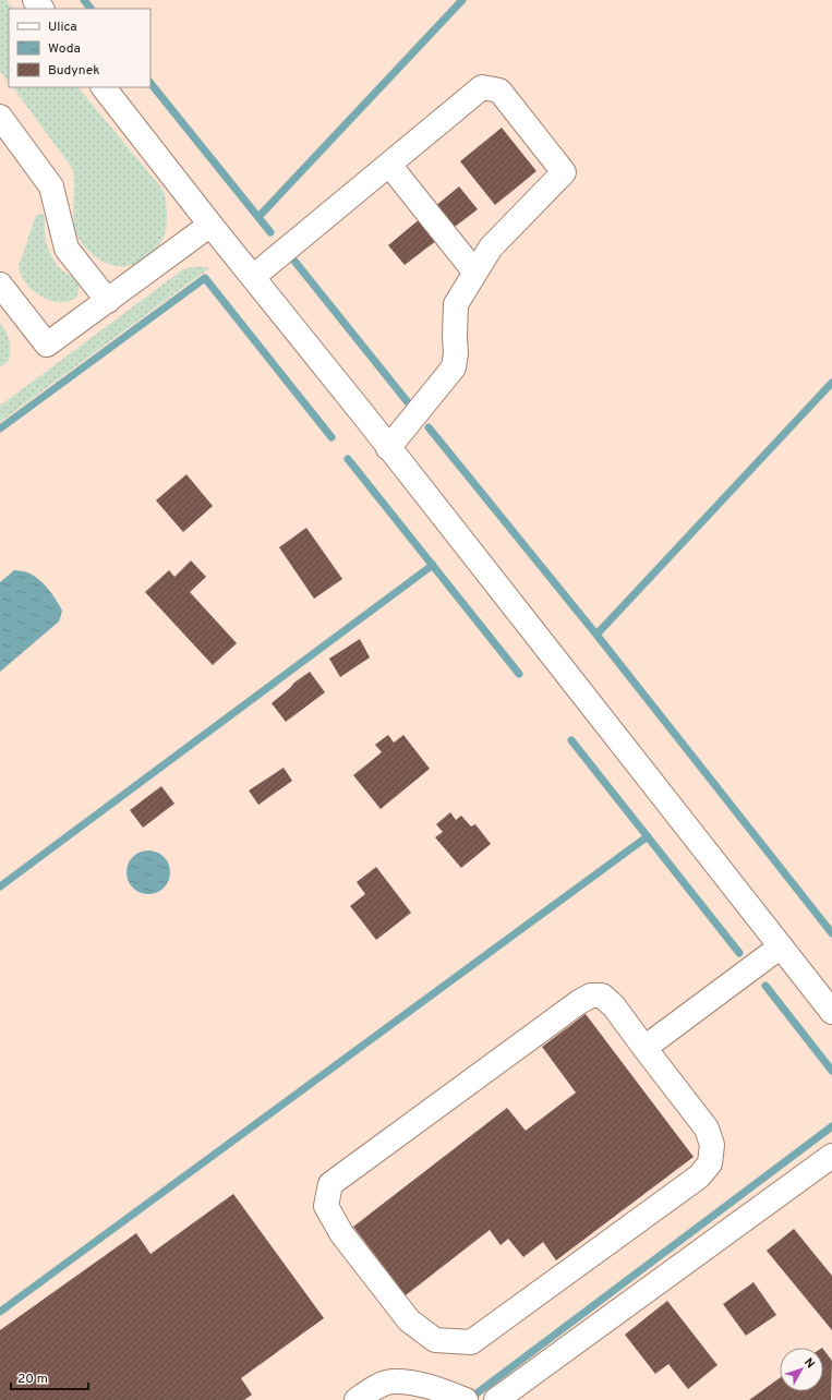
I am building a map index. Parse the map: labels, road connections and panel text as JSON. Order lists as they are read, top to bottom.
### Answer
{
  "legend": ["Ulica", "Woda", "Budynek"],
  "scale_bar": "20 m",
  "north": "top right"
}
